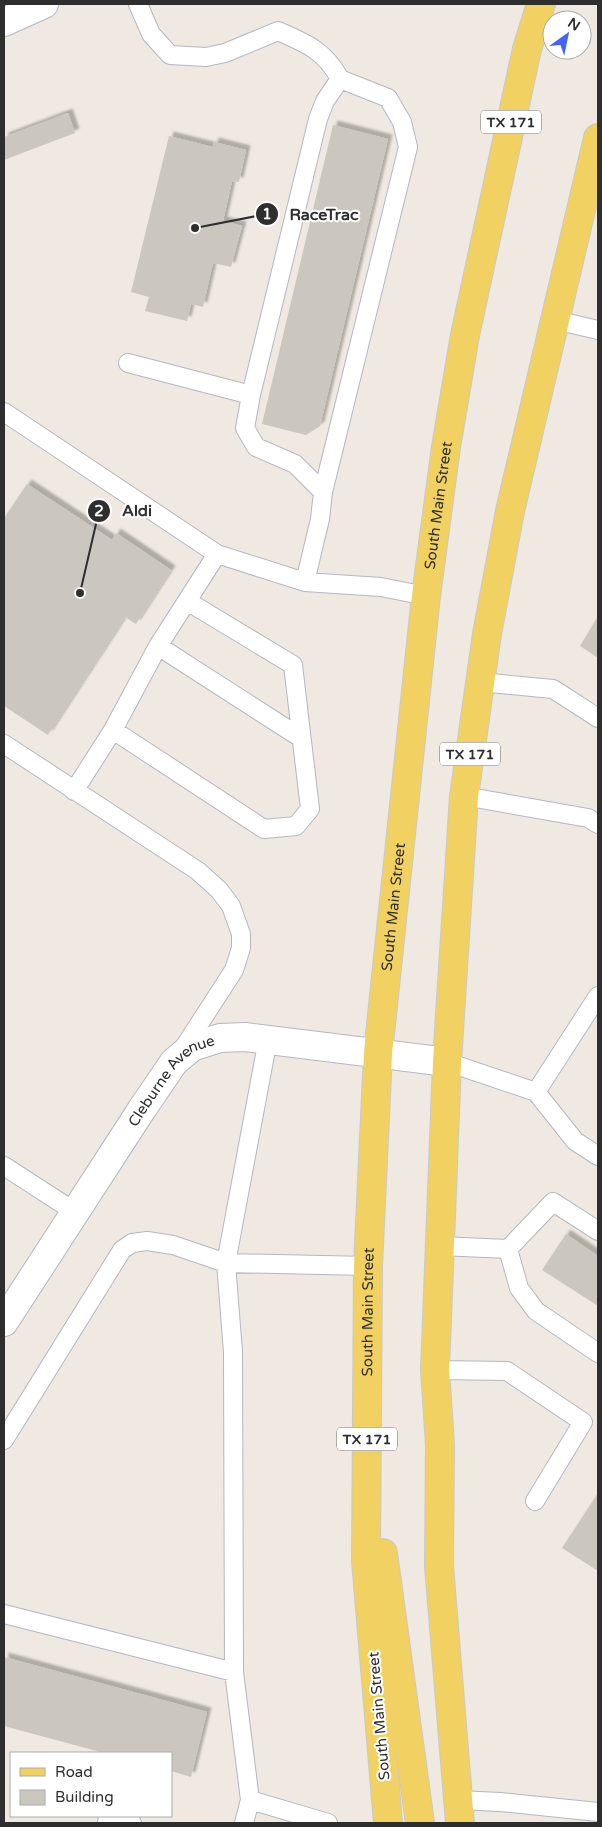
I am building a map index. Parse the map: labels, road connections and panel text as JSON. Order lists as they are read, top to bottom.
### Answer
{
  "streets": {
    "main road": ["TX 171", "South Main Street"],
    "street": ["Cleburne Avenue"]
  },
  "crossings": [
    ["TX 171", "Cleburne Avenue"],
    ["South Main Street", "Cleburne Avenue"]
  ],
  "places": ["RaceTrac", "Aldi"],
  "legend": ["Road", "Building"],
  "north": "top right"
}
